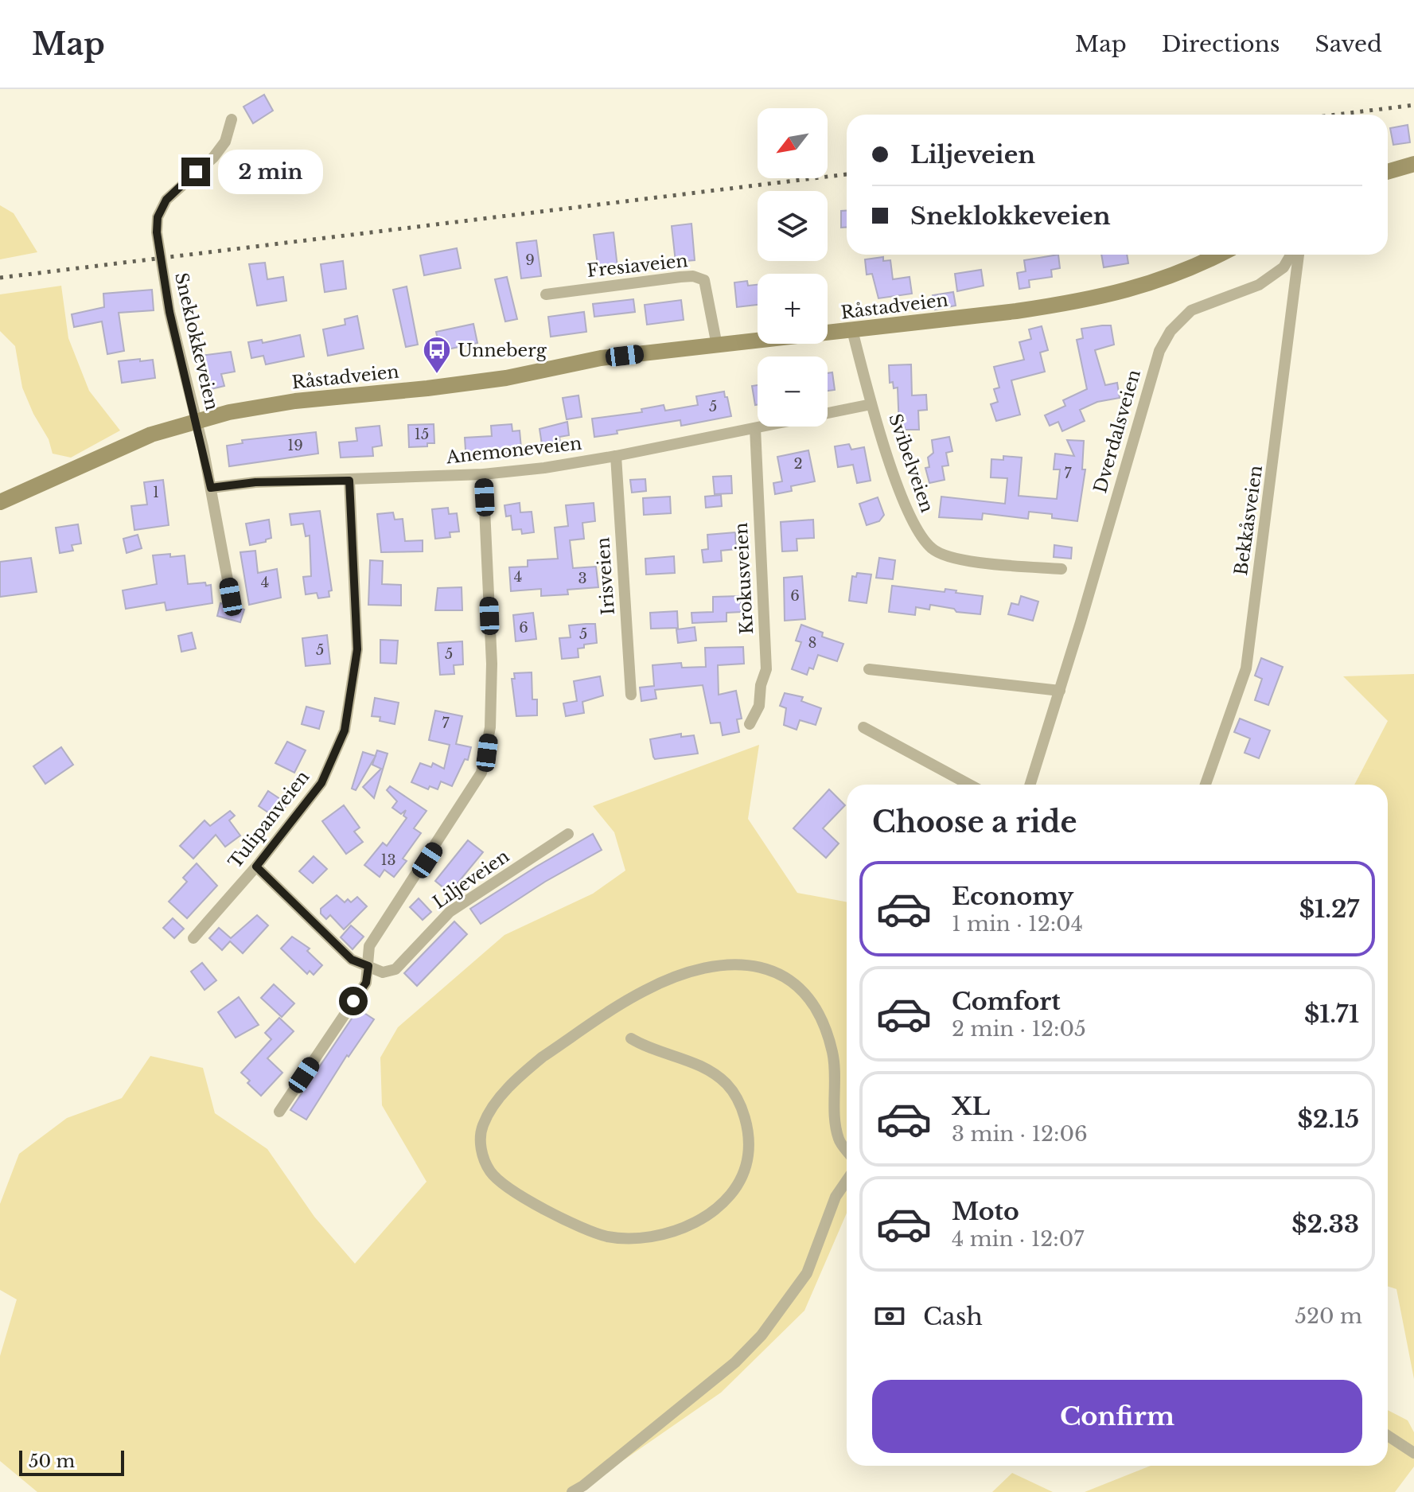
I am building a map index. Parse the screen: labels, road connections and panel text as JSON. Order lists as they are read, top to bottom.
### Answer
{
  "streets": {
    "main road": ["Råstadveien"],
    "street": [
      "Fresiaveien",
      "Sneklokkeveien",
      "Dverdalsveien",
      "Anemoneveien",
      "Svibelveien",
      "Bekkåsveien",
      "Irisveien",
      "Krokusveien",
      "Tulipanveien",
      "Liljeveien"
    ]
  },
  "crossings": [
    ["Fresiaveien", "Råstadveien"],
    ["Råstadveien", "Sneklokkeveien"],
    ["Råstadveien", "Svibelveien"],
    ["Sneklokkeveien", "Anemoneveien"],
    ["Anemoneveien", "Svibelveien"],
    ["Anemoneveien", "Irisveien"],
    ["Anemoneveien", "Krokusveien"],
    ["Anemoneveien", "Tulipanveien"],
    ["Anemoneveien", "Liljeveien"],
    ["Tulipanveien", "Liljeveien"]
  ],
  "places": {
    "bus stop": ["Unneberg"]
  },
  "house_numbers": [
    "9",
    "5",
    "15",
    "19",
    "2",
    "7",
    "1",
    "4",
    "3",
    "4",
    "6",
    "6",
    "5",
    "8",
    "5",
    "5",
    "7",
    "13"
  ],
  "scale_bar": "50 m",
  "north": "bottom left",
  "page": {
    "header": "Map",
    "nav": ["Map", "Directions", "Saved"],
    "map_buttons": ["+", "−"],
    "banner": ["Liljeveien", "Sneklokkeveien"],
    "bubble": "2 min",
    "heading": "Choose a ride",
    "list": [
      {
        "name": "Economy",
        "note": "1 min · 12:04",
        "value": "$1.27"
      },
      {
        "name": "Comfort",
        "note": "2 min · 12:05",
        "value": "$1.71"
      },
      {
        "name": "XL",
        "note": "3 min · 12:06",
        "value": "$2.15"
      },
      {
        "name": "Moto",
        "note": "4 min · 12:07",
        "value": "$2.33"
      }
    ],
    "pay": ["Cash", "520 m"],
    "buttons": "Confirm",
    "scale": "50 m"
  }
}
